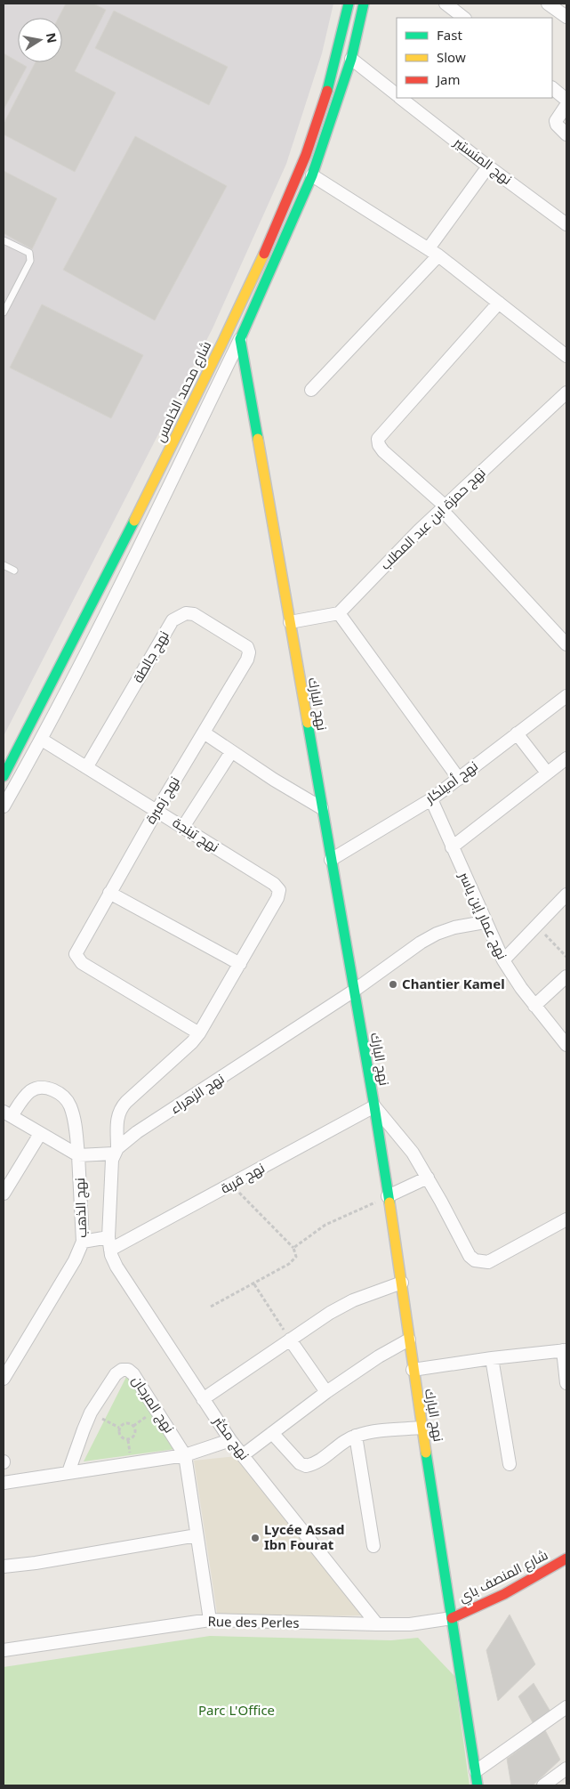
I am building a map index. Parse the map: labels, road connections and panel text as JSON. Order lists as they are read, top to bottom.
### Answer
{
  "streets": {
    "street": [
      "نهج المنستير",
      "شارع محمد الخامس",
      "نهج حمزة ابن عبد المطلب",
      "نهج جالطة",
      "نهج البارك",
      "نهج أميلكار",
      "نهج زمبرة",
      "نهج تينجة",
      "نهج عمار إبن ياسر",
      "نهج الزهراء",
      "نهج قربة",
      "نهج الذهب",
      "نهج المرجان",
      "نهج مكثر",
      "شارع المنصف باي",
      "Rue des Perles"
    ]
  },
  "crossings": [
    ["نهج جالطة", "نهج زمبرة"],
    ["نهج جالطة", "نهج تينجة"],
    ["نهج البارك", "نهج أميلكار"],
    ["نهج البارك", "نهج الزهراء"],
    ["نهج البارك", "نهج قربة"],
    ["نهج البارك", "شارع المنصف باي"],
    ["نهج البارك", "Rue des Perles"],
    ["نهج أميلكار", "نهج عمار إبن ياسر"],
    ["نهج زمبرة", "نهج تينجة"],
    ["نهج عمار إبن ياسر", "نهج الزهراء"],
    ["نهج قربة", "نهج الذهب"],
    ["نهج قربة", "نهج مكثر"],
    ["نهج مكثر", "Rue des Perles"],
    ["شارع المنصف باي", "Rue des Perles"]
  ],
  "parks": ["Parc L'Office"],
  "places": ["Chantier Kamel", "Lycée Assad Ibn Fourat"],
  "legend": ["Fast", "Slow", "Jam"],
  "north": "right"
}
